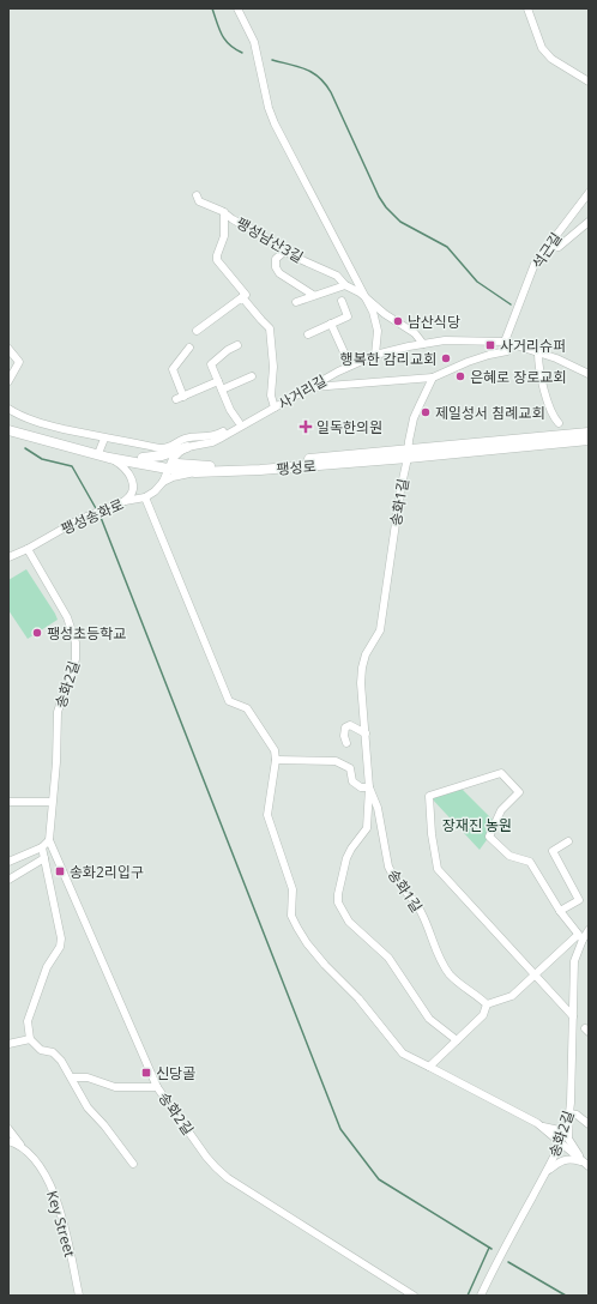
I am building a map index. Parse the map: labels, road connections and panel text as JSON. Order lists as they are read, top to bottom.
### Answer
{
  "streets": {
    "main road": ["팽성로"],
    "street": [
      "팽성남산3길",
      "석근길",
      "사거리길",
      "송화1길",
      "팽성송화로",
      "송화2길",
      "Key Street"
    ]
  },
  "crossings": [
    ["팽성남산3길", "사거리길"],
    ["석근길", "사거리길"],
    ["팽성로", "송화1길"],
    ["팽성송화로", "송화2길"]
  ],
  "parks": ["장재진 농원"],
  "places": {
    "other": [
      "남산식당",
      "행복한 감리교회",
      "은혜로 장로교회",
      "제일성서 침례교회",
      "팽성초등학교"
    ],
    "transit": ["사거리슈퍼", "송화2리입구", "신당골"],
    "health": ["일독한의원"]
  }
}
